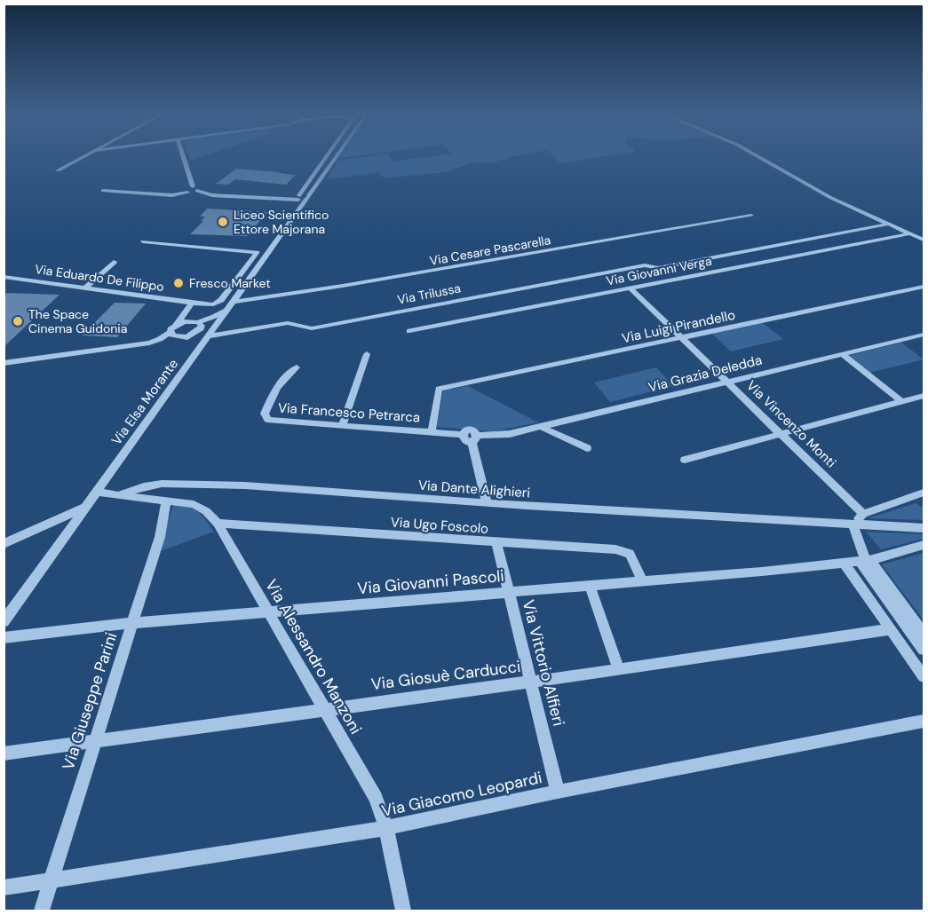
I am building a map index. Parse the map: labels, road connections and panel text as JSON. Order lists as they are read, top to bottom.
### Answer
{
  "streets": {
    "street": [
      "Via Cesare Pascarella",
      "Via Giovanni Verga",
      "Via Eduardo De Filippo",
      "Via Trilussa",
      "Via Luigi Pirandello",
      "Via Grazia Deledda",
      "Via Elsa Morante",
      "Via Francesco Petrarca",
      "Via Vincenzo Monti",
      "Via Dante Alighieri",
      "Via Ugo Foscolo",
      "Via Giovanni Pascoli",
      "Via Alessandro Manzoni",
      "Via Vittorio Alfieri",
      "Via Giosuè Carducci",
      "Via Giuseppe Parini",
      "Via Giacomo Leopardi"
    ]
  },
  "crossings": [
    ["Via Cesare Pascarella", "Via Elsa Morante"],
    ["Via Giovanni Verga", "Via Vincenzo Monti"],
    ["Via Trilussa", "Via Elsa Morante"],
    ["Via Luigi Pirandello", "Via Francesco Petrarca"],
    ["Via Luigi Pirandello", "Via Vincenzo Monti"],
    ["Via Grazia Deledda", "Via Francesco Petrarca"],
    ["Via Grazia Deledda", "Via Vincenzo Monti"],
    ["Via Elsa Morante", "Via Dante Alighieri"],
    ["Via Dante Alighieri", "Via Alessandro Manzoni"],
    ["Via Ugo Foscolo", "Via Giovanni Pascoli"],
    ["Via Ugo Foscolo", "Via Alessandro Manzoni"],
    ["Via Ugo Foscolo", "Via Vittorio Alfieri"],
    ["Via Giovanni Pascoli", "Via Alessandro Manzoni"],
    ["Via Giovanni Pascoli", "Via Vittorio Alfieri"],
    ["Via Giovanni Pascoli", "Via Giuseppe Parini"],
    ["Via Alessandro Manzoni", "Via Giosuè Carducci"],
    ["Via Alessandro Manzoni", "Via Giuseppe Parini"],
    ["Via Alessandro Manzoni", "Via Giacomo Leopardi"],
    ["Via Vittorio Alfieri", "Via Giosuè Carducci"],
    ["Via Vittorio Alfieri", "Via Giacomo Leopardi"],
    ["Via Giosuè Carducci", "Via Giuseppe Parini"],
    ["Via Giuseppe Parini", "Via Giacomo Leopardi"]
  ],
  "places": ["Liceo Scientifico Ettore Majorana", "Fresco Market", "The Space Cinema Guidonia"]
}
